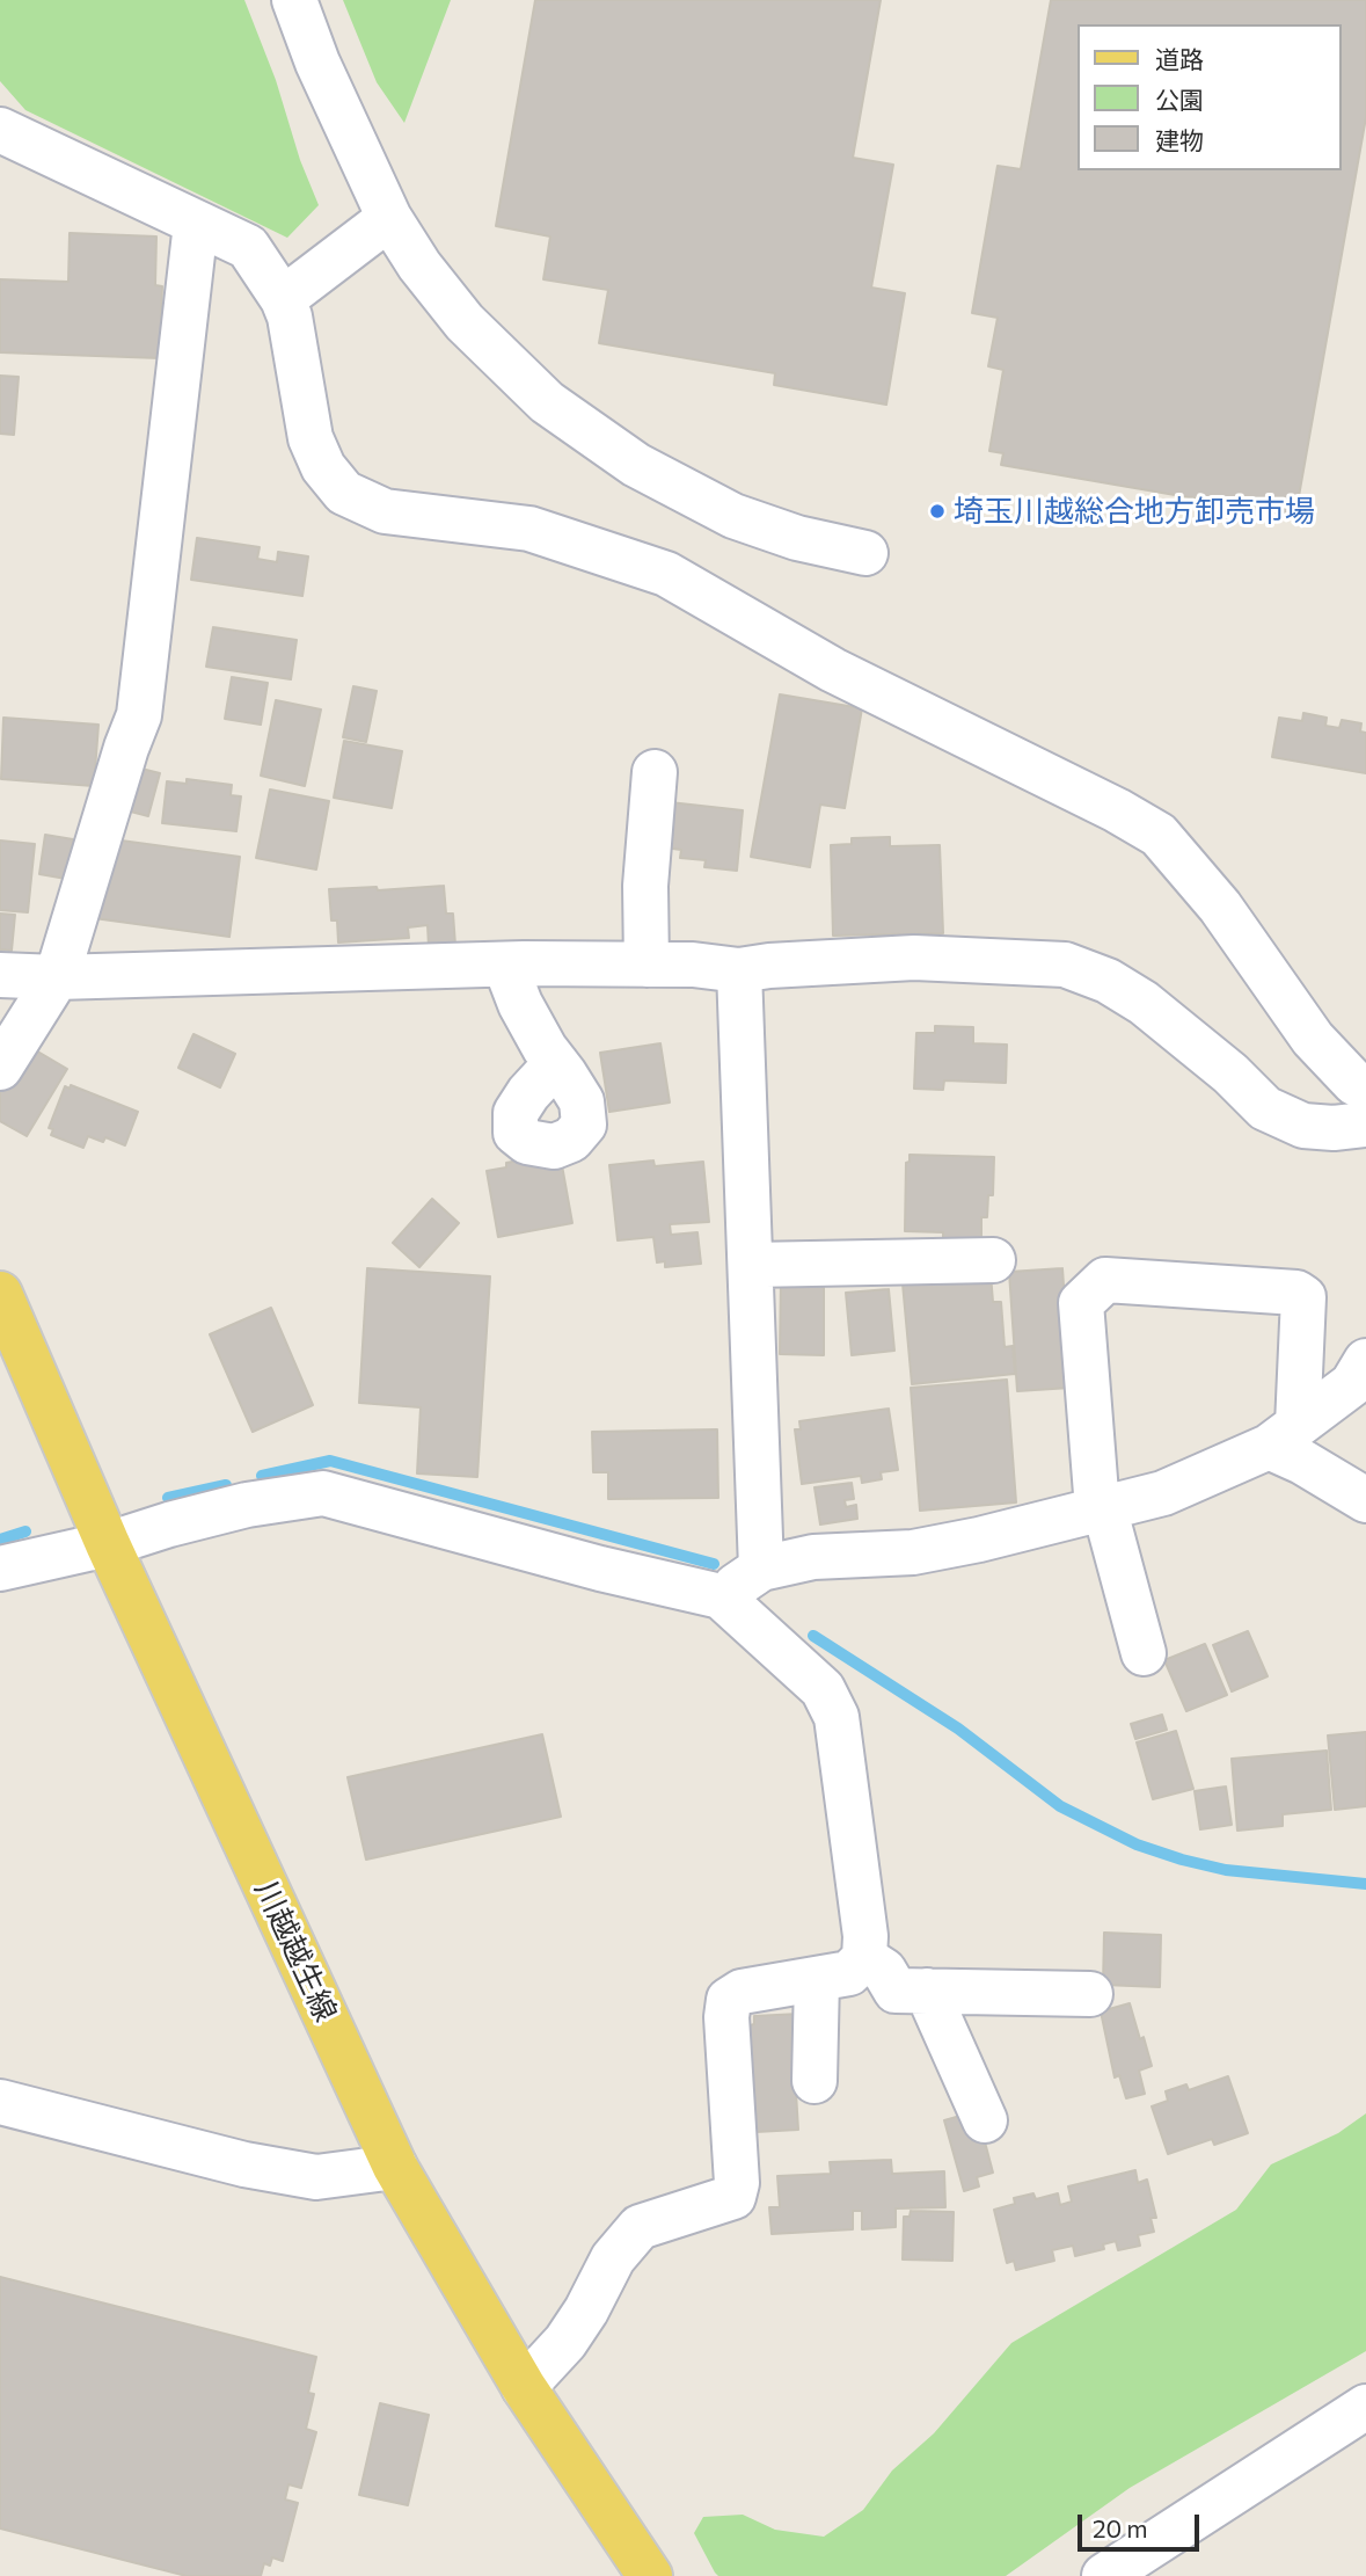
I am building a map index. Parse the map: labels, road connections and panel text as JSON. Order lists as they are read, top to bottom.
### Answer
{
  "streets": {
    "main road": ["川越越生線"]
  },
  "places": ["埼玉川越総合地方卸売市場"],
  "legend": ["道路", "公園", "建物"],
  "scale_bar": "20 m"
}
